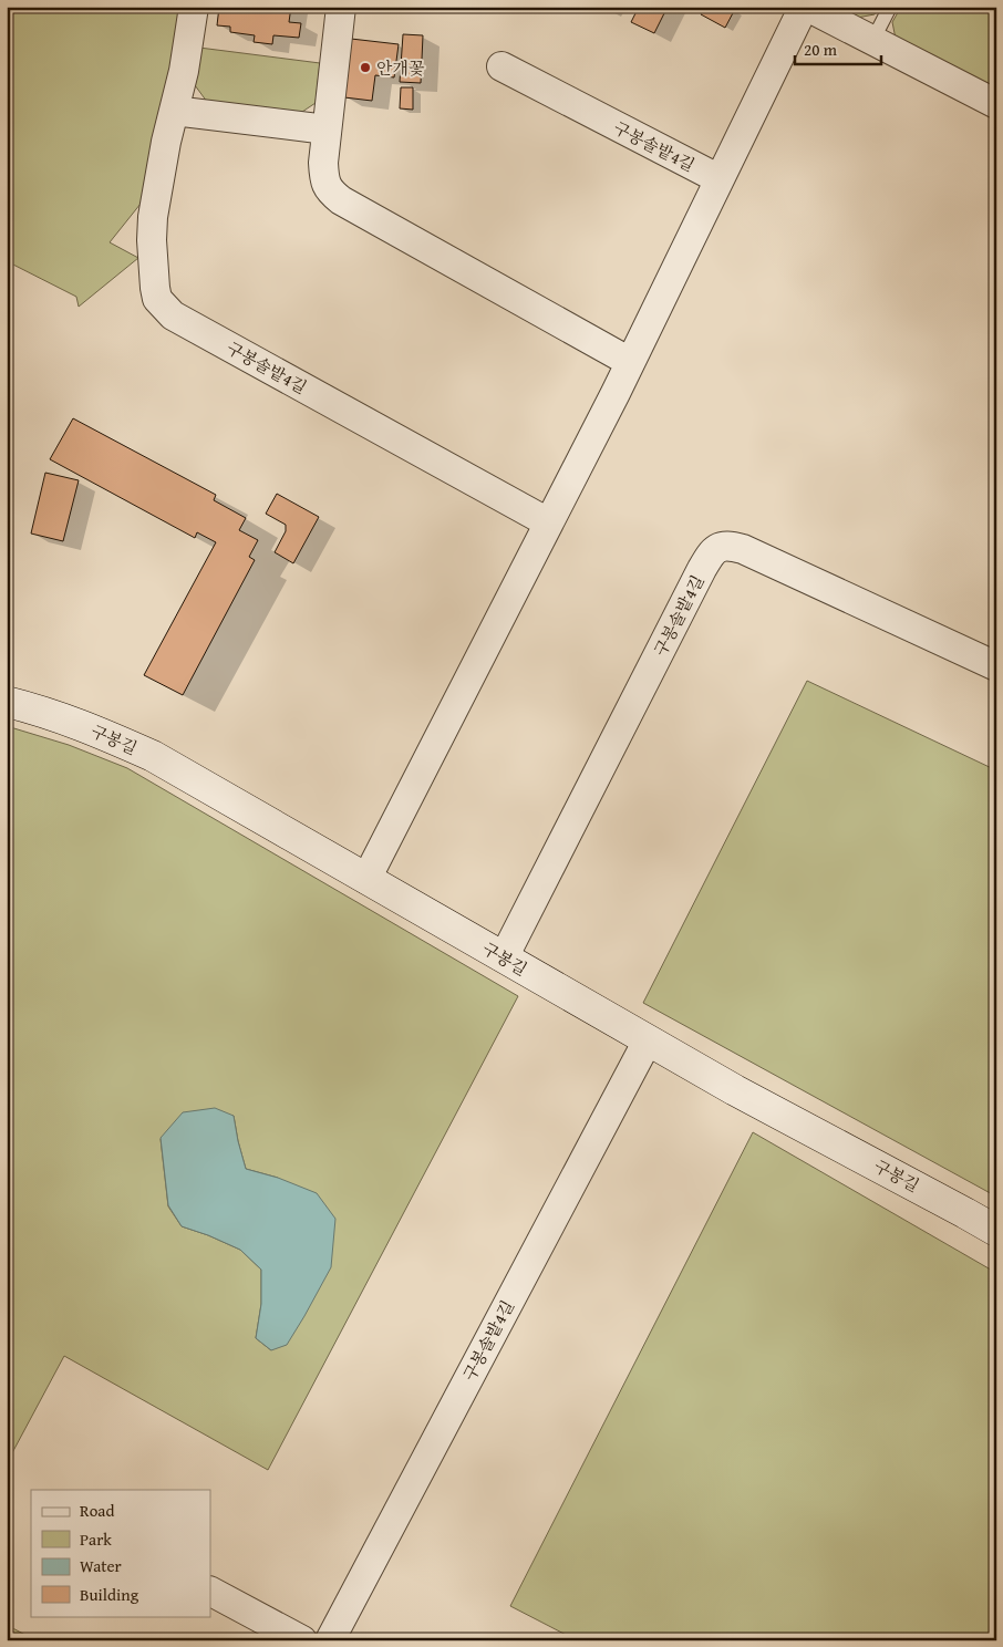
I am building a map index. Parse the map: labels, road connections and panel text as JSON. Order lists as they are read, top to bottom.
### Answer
{
  "streets": {
    "street": ["구봉솔밭4길", "구봉길"]
  },
  "crossings": [
    ["구봉솔밭4길", "구봉길"]
  ],
  "places": ["안개꽃"],
  "legend": [
    "Road",
    "Park",
    "Water",
    "Building"
  ],
  "scale_bar": "20 m"
}
